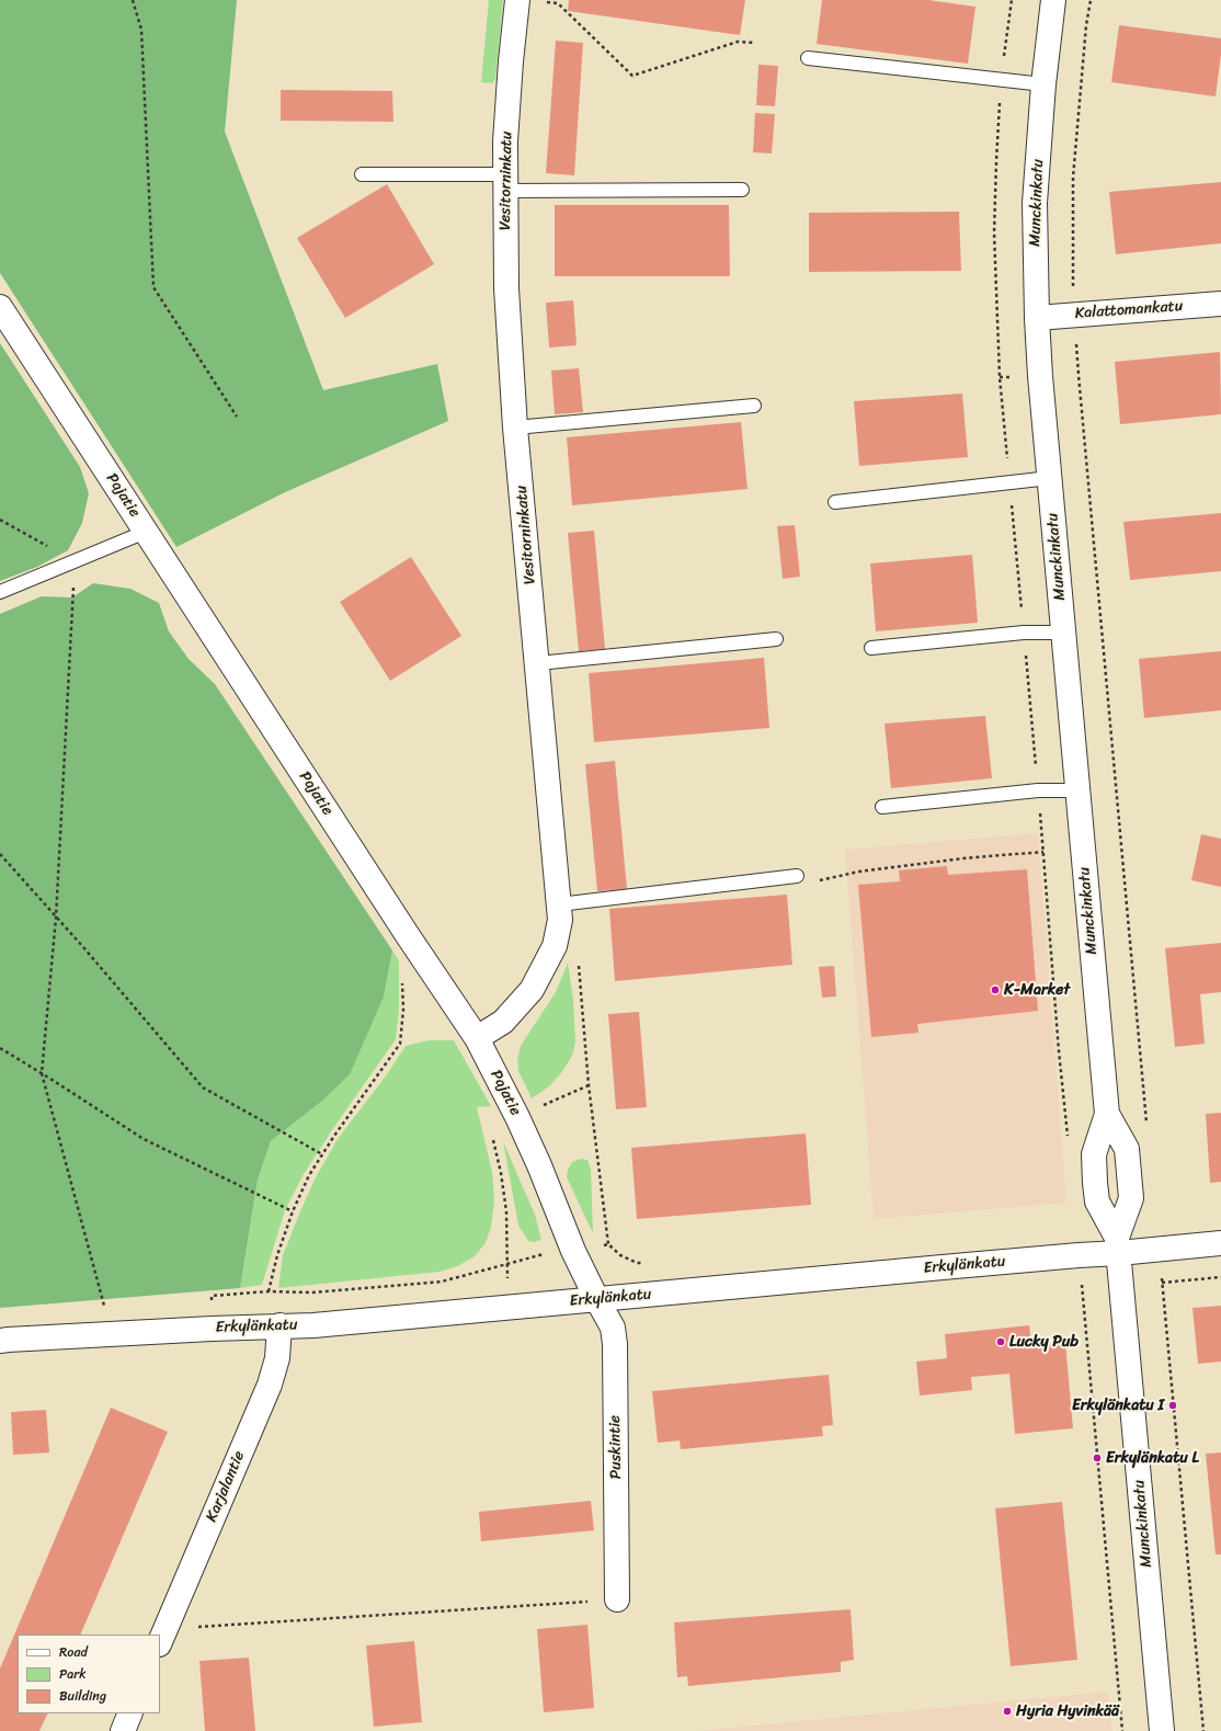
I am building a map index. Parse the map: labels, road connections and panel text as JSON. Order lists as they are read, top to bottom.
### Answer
{
  "streets": {
    "street": [
      "Vesitorninkatu",
      "Munckinkatu",
      "Kalattomankatu",
      "Pajatie",
      "Erkylänkatu",
      "Puskintie",
      "Karjalantie"
    ]
  },
  "crossings": [
    ["Vesitorninkatu", "Pajatie"],
    ["Munckinkatu", "Kalattomankatu"],
    ["Munckinkatu", "Erkylänkatu"],
    ["Pajatie", "Erkylänkatu"],
    ["Pajatie", "Puskintie"],
    ["Erkylänkatu", "Puskintie"],
    ["Erkylänkatu", "Karjalantie"]
  ],
  "places": [
    "K-Market",
    "Lucky Pub",
    "Erkylänkatu I",
    "Erkylänkatu L",
    "Hyria Hyvinkää"
  ],
  "legend": ["Road", "Park", "Building"]
}
